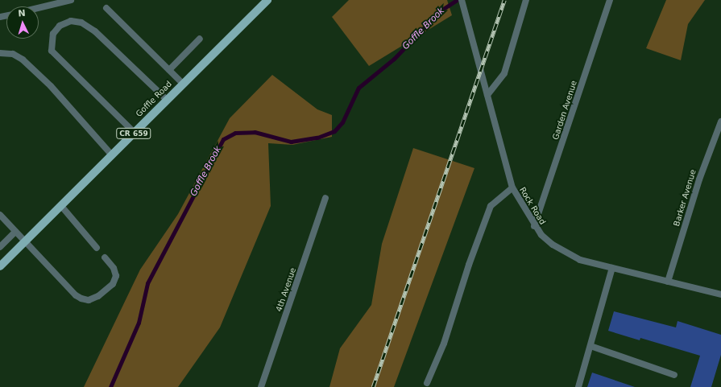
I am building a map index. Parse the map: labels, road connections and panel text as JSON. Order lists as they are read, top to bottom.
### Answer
{
  "streets": {
    "main road": ["Goffle Road", "CR 659"],
    "street": [
      "Garden Avenue",
      "Barker Avenue",
      "Rock Road",
      "4th Avenue"
    ]
  },
  "crossings": [
    ["Garden Avenue", "Rock Road"],
    ["Barker Avenue", "Rock Road"]
  ],
  "water": ["Goffle Brook"],
  "north": "top"
}
